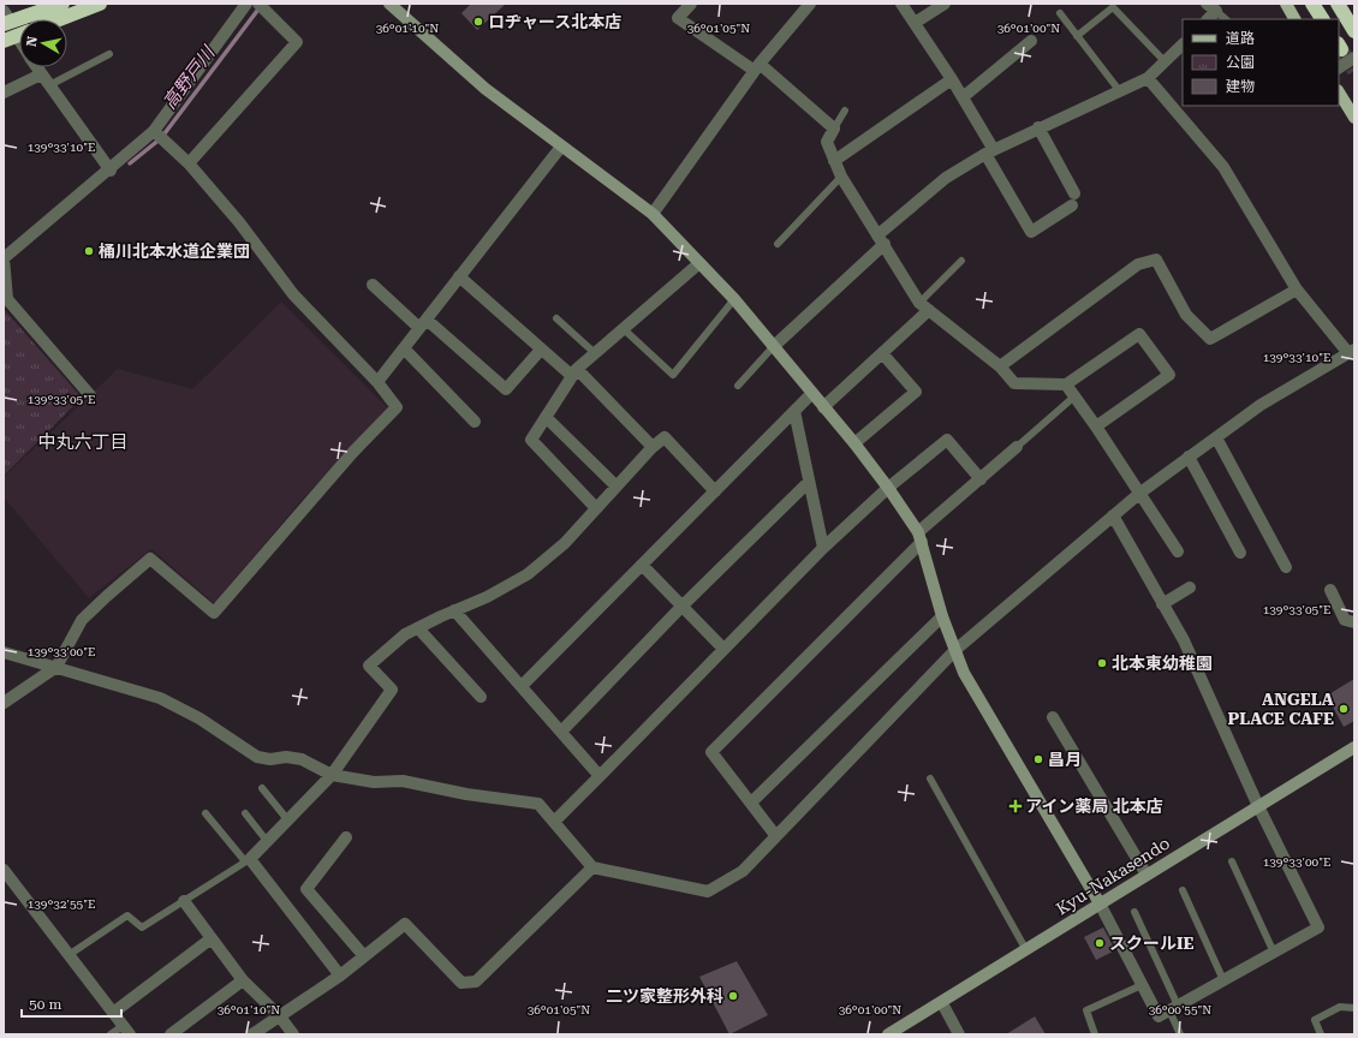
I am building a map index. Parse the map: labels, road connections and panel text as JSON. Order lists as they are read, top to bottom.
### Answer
{
  "streets": {
    "street": ["Kyu-Nakasendo"]
  },
  "districts": ["中丸六丁目"],
  "water": ["高野戸川"],
  "places": {
    "other": [
      "ロヂャース北本店",
      "桶川北本水道企業団",
      "北本東幼稚園",
      "ANGELA PLACE CAFE",
      "昌月",
      "スクールIE",
      "二ツ家整形外科"
    ],
    "health": ["アイン薬局 北本店"]
  },
  "legend": ["道路", "公園", "建物"],
  "scale_bar": "50 m",
  "north": "left",
  "coordinates": [
    "36°01'10\"N",
    "36°01'05\"N",
    "36°01'00\"N",
    "139°33'10\"E",
    "139°33'05\"E",
    "139°33'00\"E",
    "139°32'55\"E",
    "36°00'55\"N"
  ]
}
